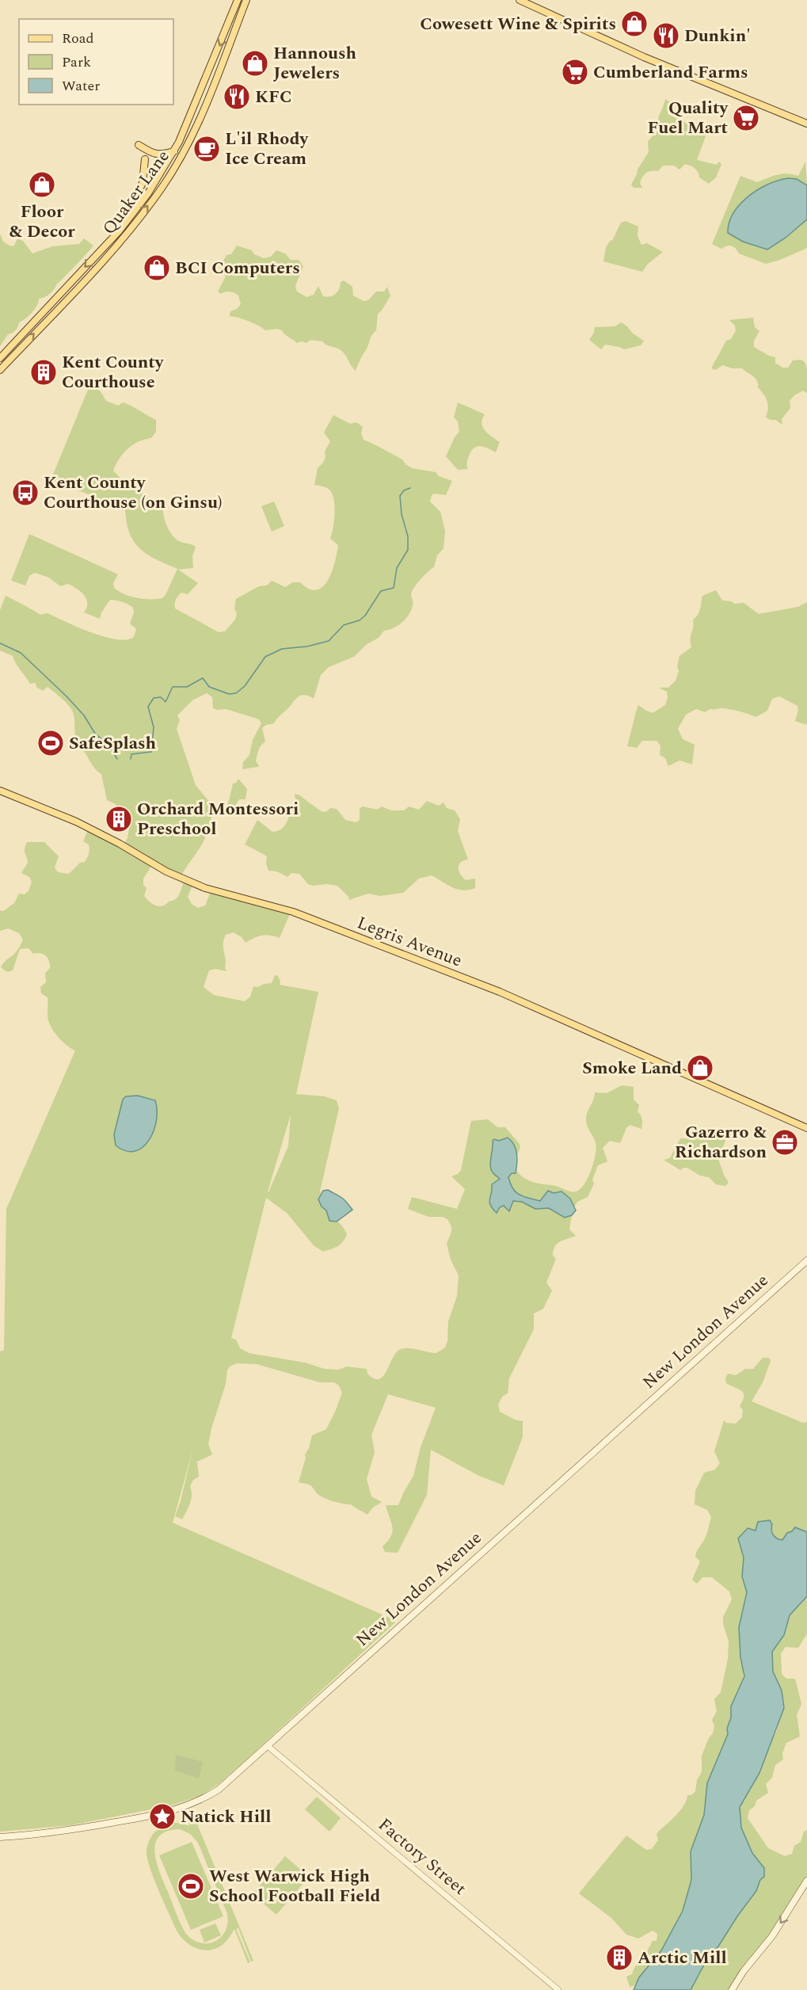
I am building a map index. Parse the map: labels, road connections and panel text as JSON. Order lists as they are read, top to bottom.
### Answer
{
  "streets": {
    "main road": ["Quaker Lane", "Legris Avenue", "New London Avenue"],
    "street": ["Factory Street"]
  },
  "crossings": [
    ["New London Avenue", "Factory Street"]
  ],
  "places": {
    "shop": [
      "Cowesett Wine & Spirits",
      "Hannoush Jewelers",
      "Floor & Decor",
      "BCI Computers",
      "Smoke Land"
    ],
    "restaurant": ["Dunkin'", "KFC"],
    "supermarket": ["Cumberland Farms", "Quality Fuel Mart"],
    "cafe": ["L'il Rhody Ice Cream"],
    "building": ["Kent County Courthouse", "Orchard Montessori Preschool", "Arctic Mill"],
    "bus stop": ["Kent County Courthouse (on Ginsu)"],
    "sports": ["SafeSplash", "West Warwick High School Football Field"],
    "office": ["Gazerro & Richardson"],
    "place": ["Natick Hill"]
  },
  "legend": ["Road", "Park", "Water"]
}
